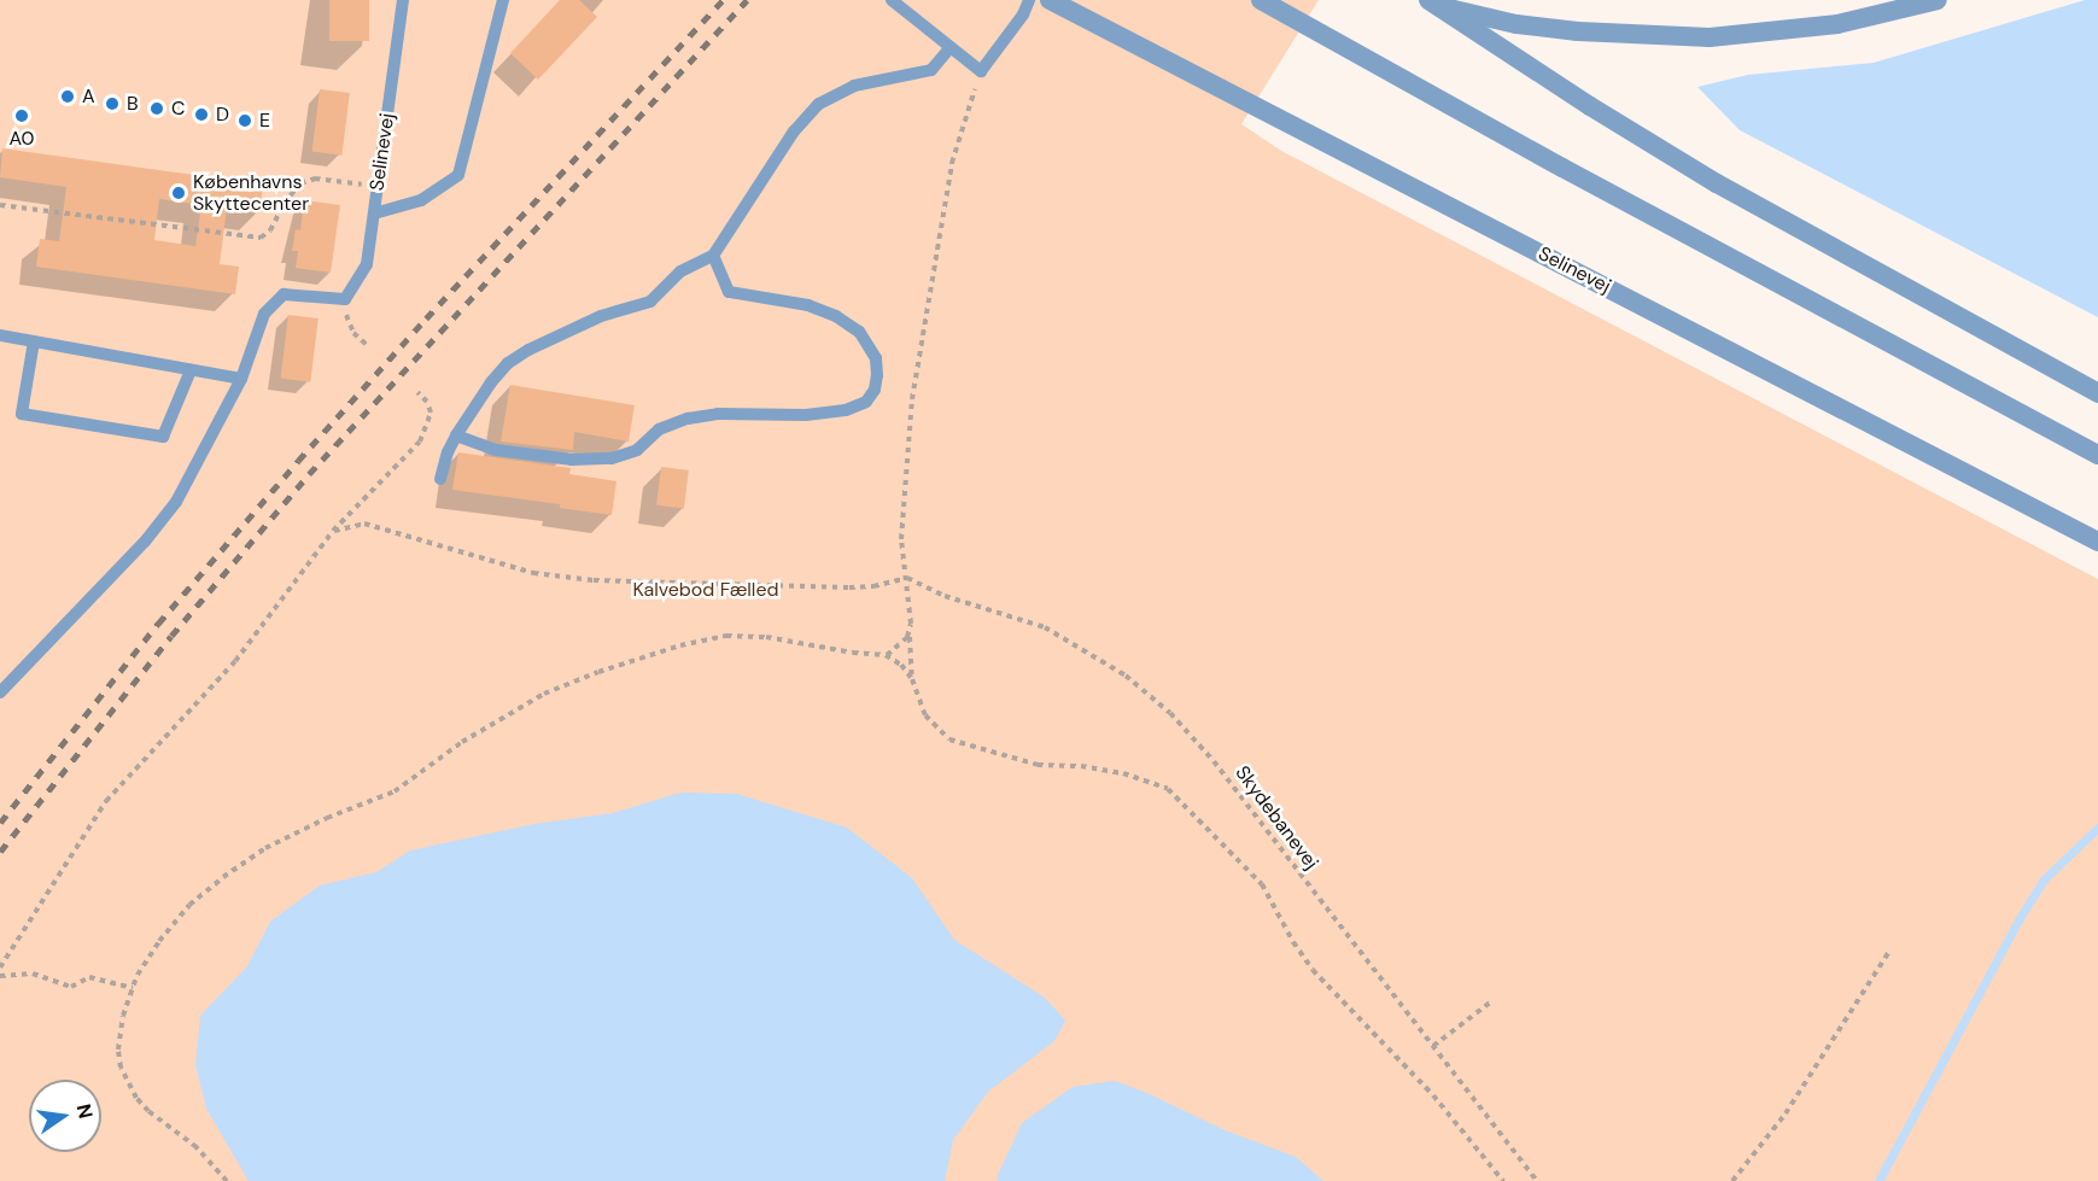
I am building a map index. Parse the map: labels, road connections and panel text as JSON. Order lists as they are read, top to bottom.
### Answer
{
  "streets": {
    "street": ["Selinevej"],
    "path": ["Skydebanevej"]
  },
  "parks": ["Kalvebod Fælled"],
  "places": [
    "A",
    "B",
    "C",
    "D",
    "A0",
    "E",
    "Københavns Skyttecenter"
  ],
  "north": "right"
}
